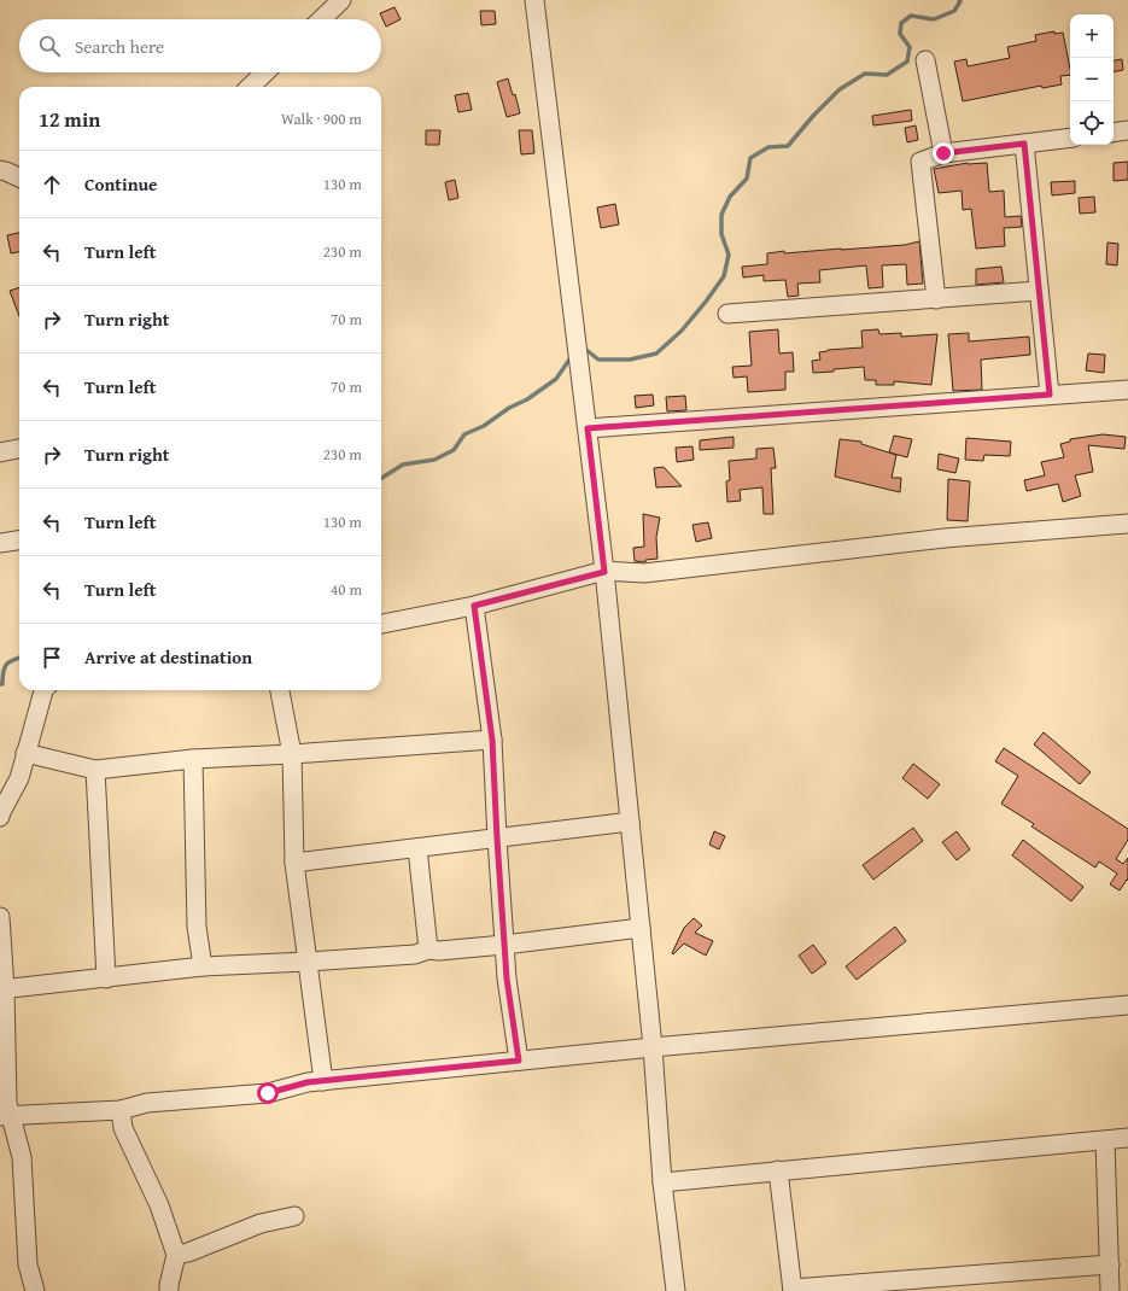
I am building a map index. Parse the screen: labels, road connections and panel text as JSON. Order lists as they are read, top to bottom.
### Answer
{
  "page": {
    "map_buttons": ["+", "−"],
    "search": "Search here",
    "heading": ["12 min", "Walk · 900 m"],
    "list": [
      ["Continue", "130 m"],
      ["Turn left", "230 m"],
      ["Turn right", "70 m"],
      ["Turn left", "70 m"],
      ["Turn right", "230 m"],
      ["Turn left", "130 m"],
      ["Turn left", "40 m"],
      "Arrive at destination"
    ]
  }
}
